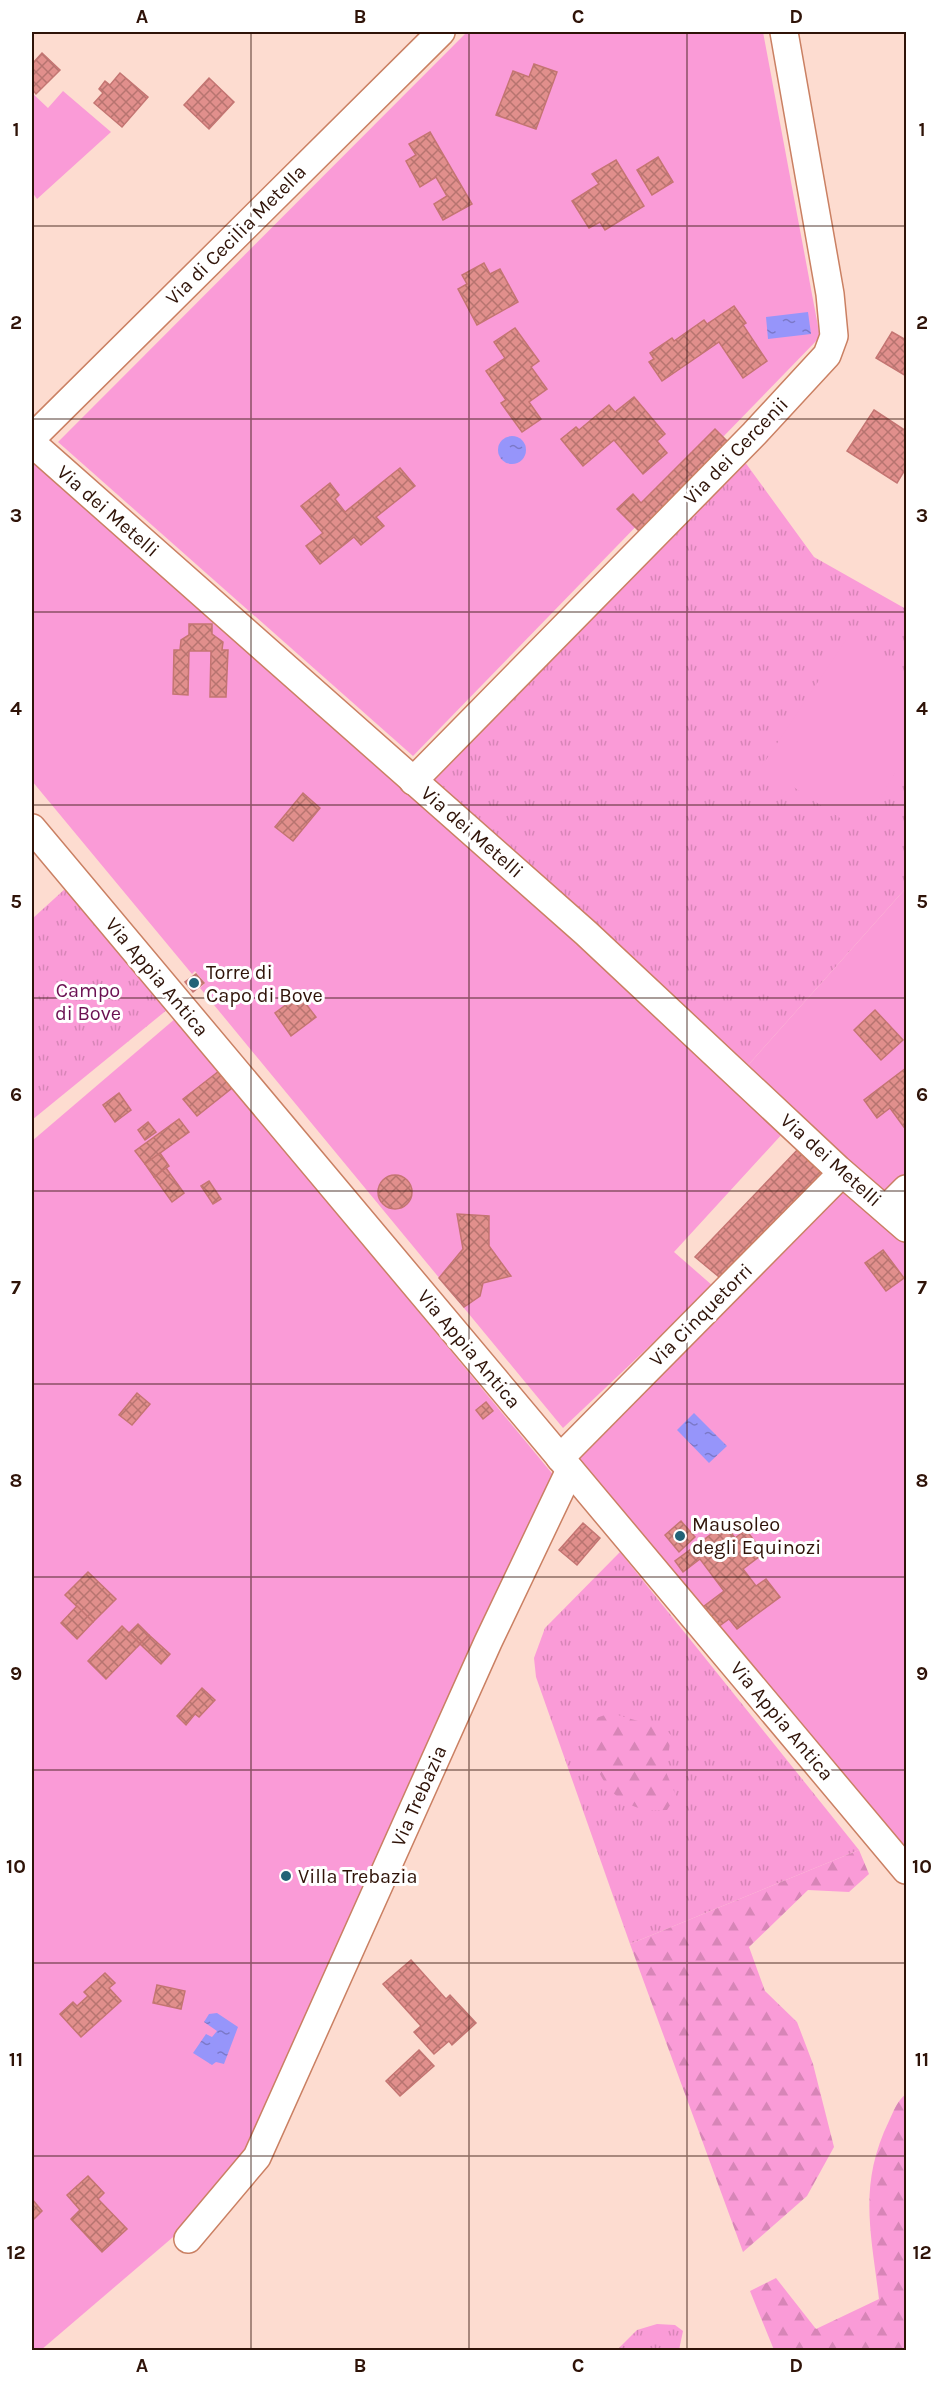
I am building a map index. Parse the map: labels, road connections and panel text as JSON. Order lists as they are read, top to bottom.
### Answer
{
  "streets": {
    "street": [
      "Via di Cecilia Metella",
      "Via dei Cercenii",
      "Via dei Metelli",
      "Via Appia Antica",
      "Via Cinquetorri",
      "Via Trebazia"
    ]
  },
  "crossings": [
    ["Via dei Cercenii", "Via dei Metelli"],
    ["Via dei Metelli", "Via Cinquetorri"],
    ["Via Appia Antica", "Via Cinquetorri"],
    ["Via Appia Antica", "Via Trebazia"],
    ["Via Cinquetorri", "Via Trebazia"]
  ],
  "parks": ["Campo di Bove"],
  "places": ["Torre di Capo di Bove", "Mausoleo degli Equinozi", "Villa Trebazia"],
  "grid": {
    "columns": [
      "A",
      "B",
      "C",
      "D"
    ],
    "rows": [
      "1",
      "2",
      "3",
      "4",
      "5",
      "6",
      "7",
      "8",
      "9",
      "10",
      "11",
      "12"
    ]
  }
}
